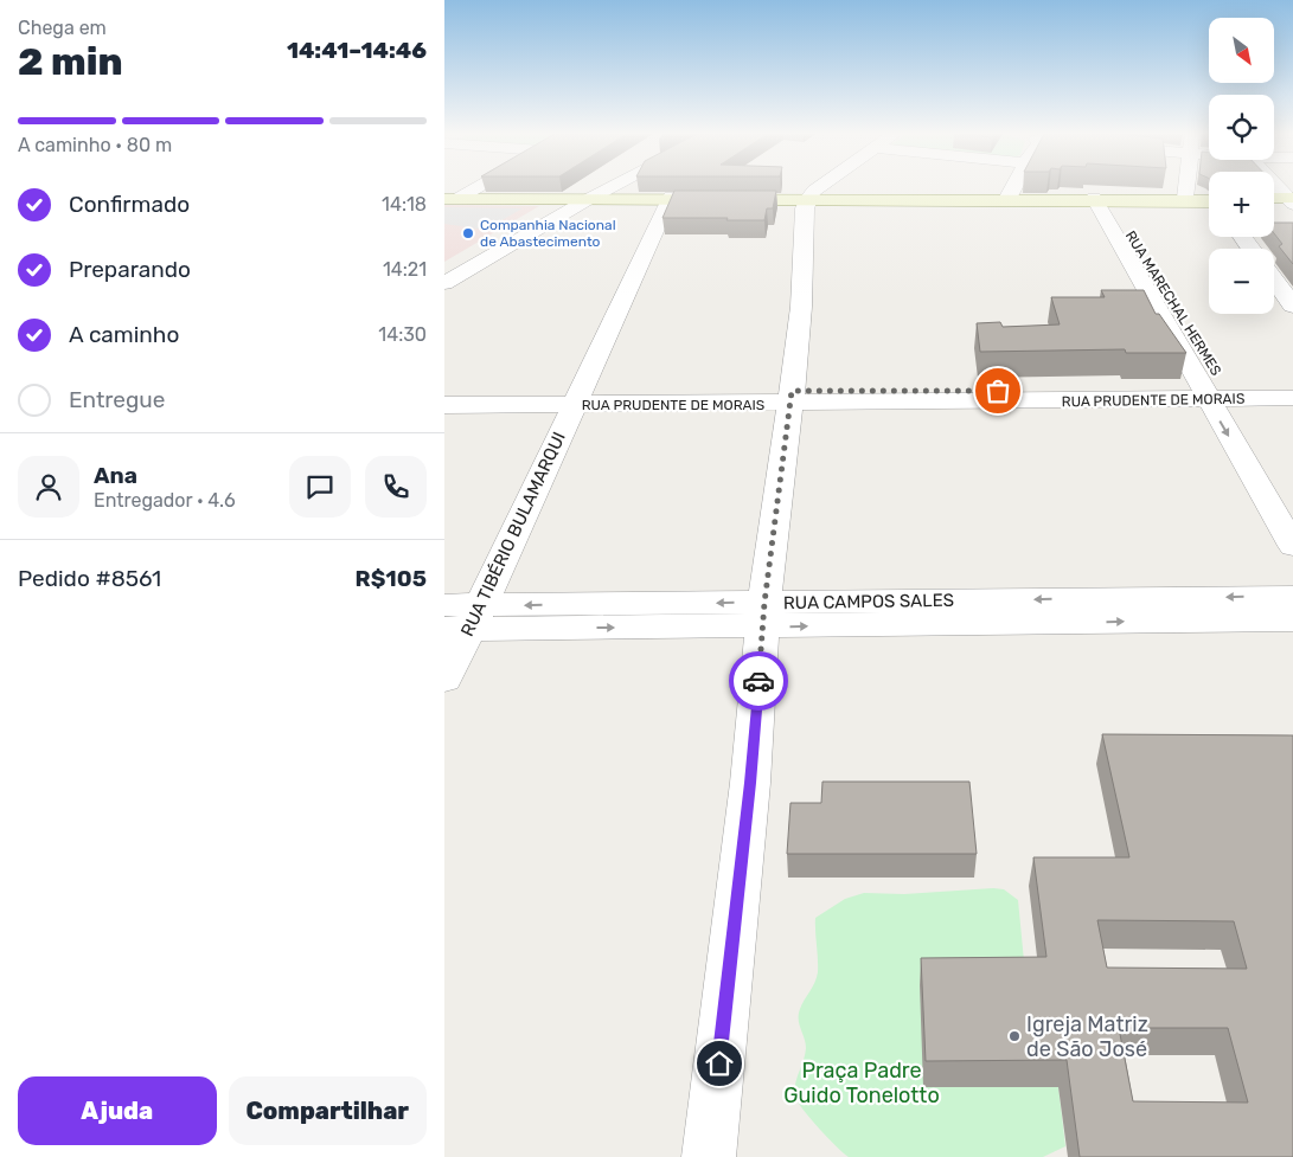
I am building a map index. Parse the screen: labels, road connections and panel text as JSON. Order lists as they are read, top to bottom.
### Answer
{
  "streets": {
    "street": [
      "RUA MARECHAL HERMES",
      "RUA PRUDENTE DE MORAIS",
      "RUA TIBÉRIO BULAMARQUI",
      "RUA CAMPOS SALES"
    ]
  },
  "crossings": [
    ["RUA MARECHAL HERMES", "RUA PRUDENTE DE MORAIS"],
    ["RUA PRUDENTE DE MORAIS", "RUA TIBÉRIO BULAMARQUI"],
    ["RUA TIBÉRIO BULAMARQUI", "RUA CAMPOS SALES"]
  ],
  "parks": ["Praça Padre Guido Tonelotto"],
  "places": ["Companhia Nacional de Abastecimento", "Igreja Matriz de São José"],
  "north": "bottom right",
  "page": {
    "heading": ["2 min", "Chega em", "14:41–14:46"],
    "panel": [
      "Ana",
      "Entregador · 4.6",
      "Pedido #8561",
      "R$105"
    ],
    "map_buttons": ["+", "−"],
    "bar": "A caminho · 80 m",
    "list": [
      ["Confirmado", "14:18"],
      ["Preparando", "14:21"],
      ["A caminho", "14:30"],
      "Entregue"
    ],
    "buttons": ["Ajuda", "Compartilhar"]
  }
}
